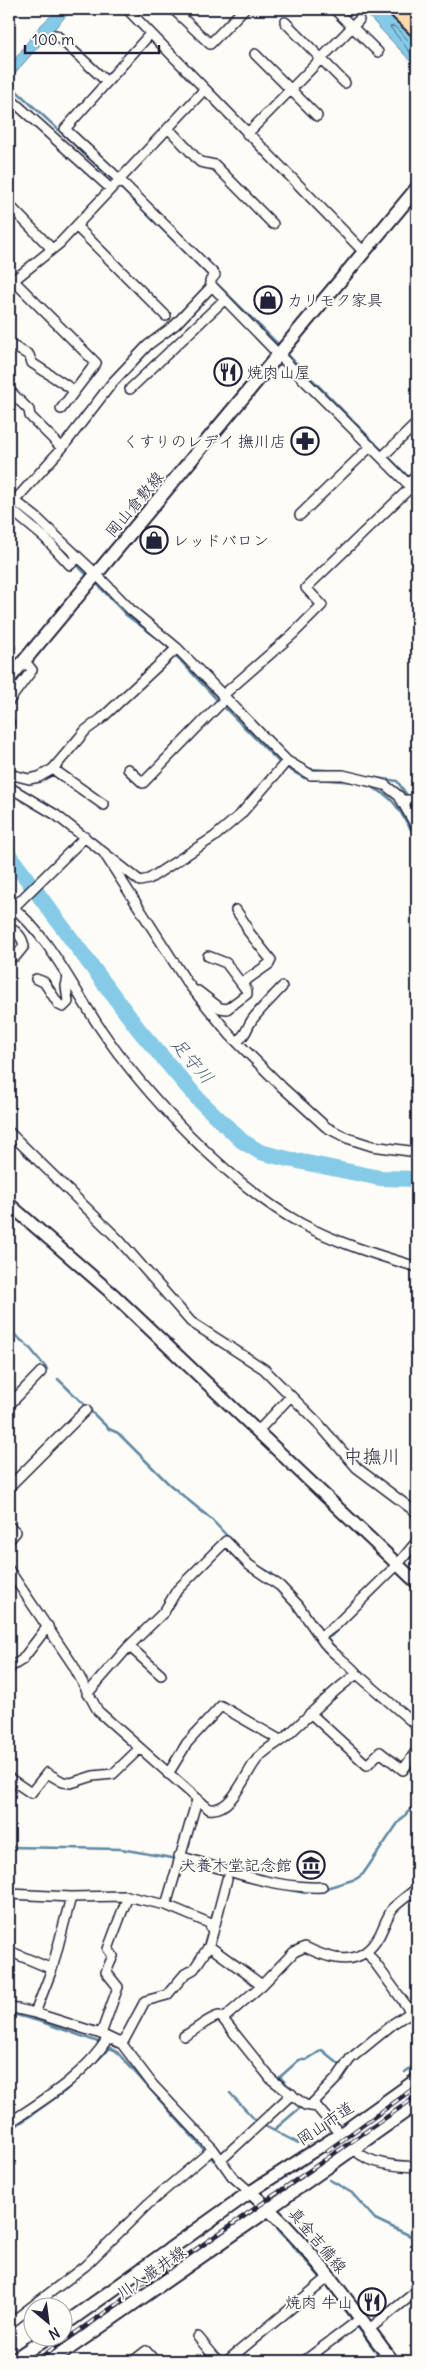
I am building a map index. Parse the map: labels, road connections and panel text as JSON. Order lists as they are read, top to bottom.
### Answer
{
  "streets": {
    "main road": ["岡山倉敷線", "真金吉備線", "川入巌井線"],
    "street": ["岡山市道"]
  },
  "crossings": [
    ["岡山市道", "真金吉備線"],
    ["岡山市道", "川入巌井線"],
    ["真金吉備線", "川入巌井線"]
  ],
  "districts": ["中撫川"],
  "water": ["足守川"],
  "places": {
    "shop": ["カリモク家具", "レッドバロン"],
    "restaurant": ["焼肉山屋", "焼肉 牛山"],
    "pharmacy": ["くすりのレデイ 撫川店"],
    "museum": ["犬養木堂記念館"]
  },
  "scale_bar": "100 m",
  "north": "bottom right"
}
